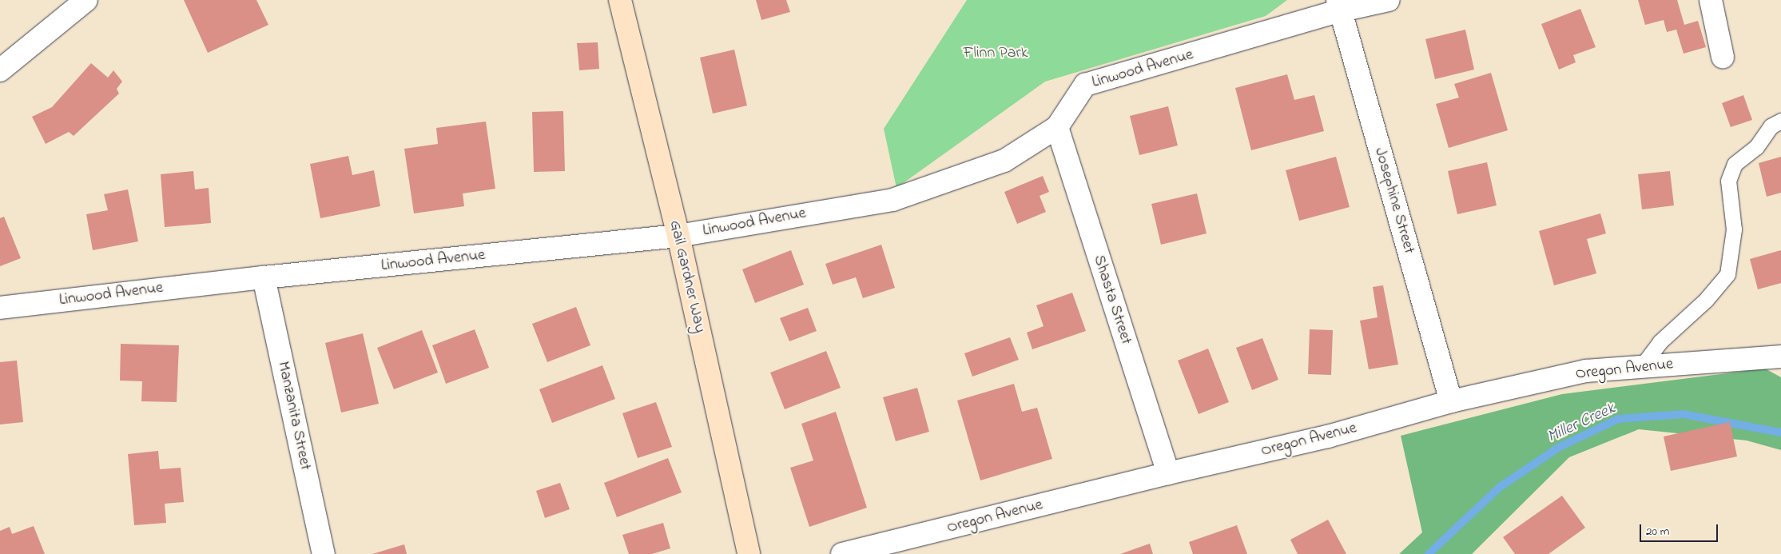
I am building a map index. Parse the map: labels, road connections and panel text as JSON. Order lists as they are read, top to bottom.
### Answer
{
  "streets": {
    "street": [
      "Linwood Avenue",
      "Josephine Street",
      "Gail Gardner Way",
      "Shasta Street",
      "Oregon Avenue",
      "Manzanita Street"
    ]
  },
  "crossings": [
    ["Linwood Avenue", "Josephine Street"],
    ["Linwood Avenue", "Gail Gardner Way"],
    ["Linwood Avenue", "Shasta Street"],
    ["Linwood Avenue", "Manzanita Street"],
    ["Josephine Street", "Oregon Avenue"],
    ["Shasta Street", "Oregon Avenue"]
  ],
  "water": ["Miller Creek"],
  "parks": ["Flinn Park"],
  "scale_bar": "20 m"
}
